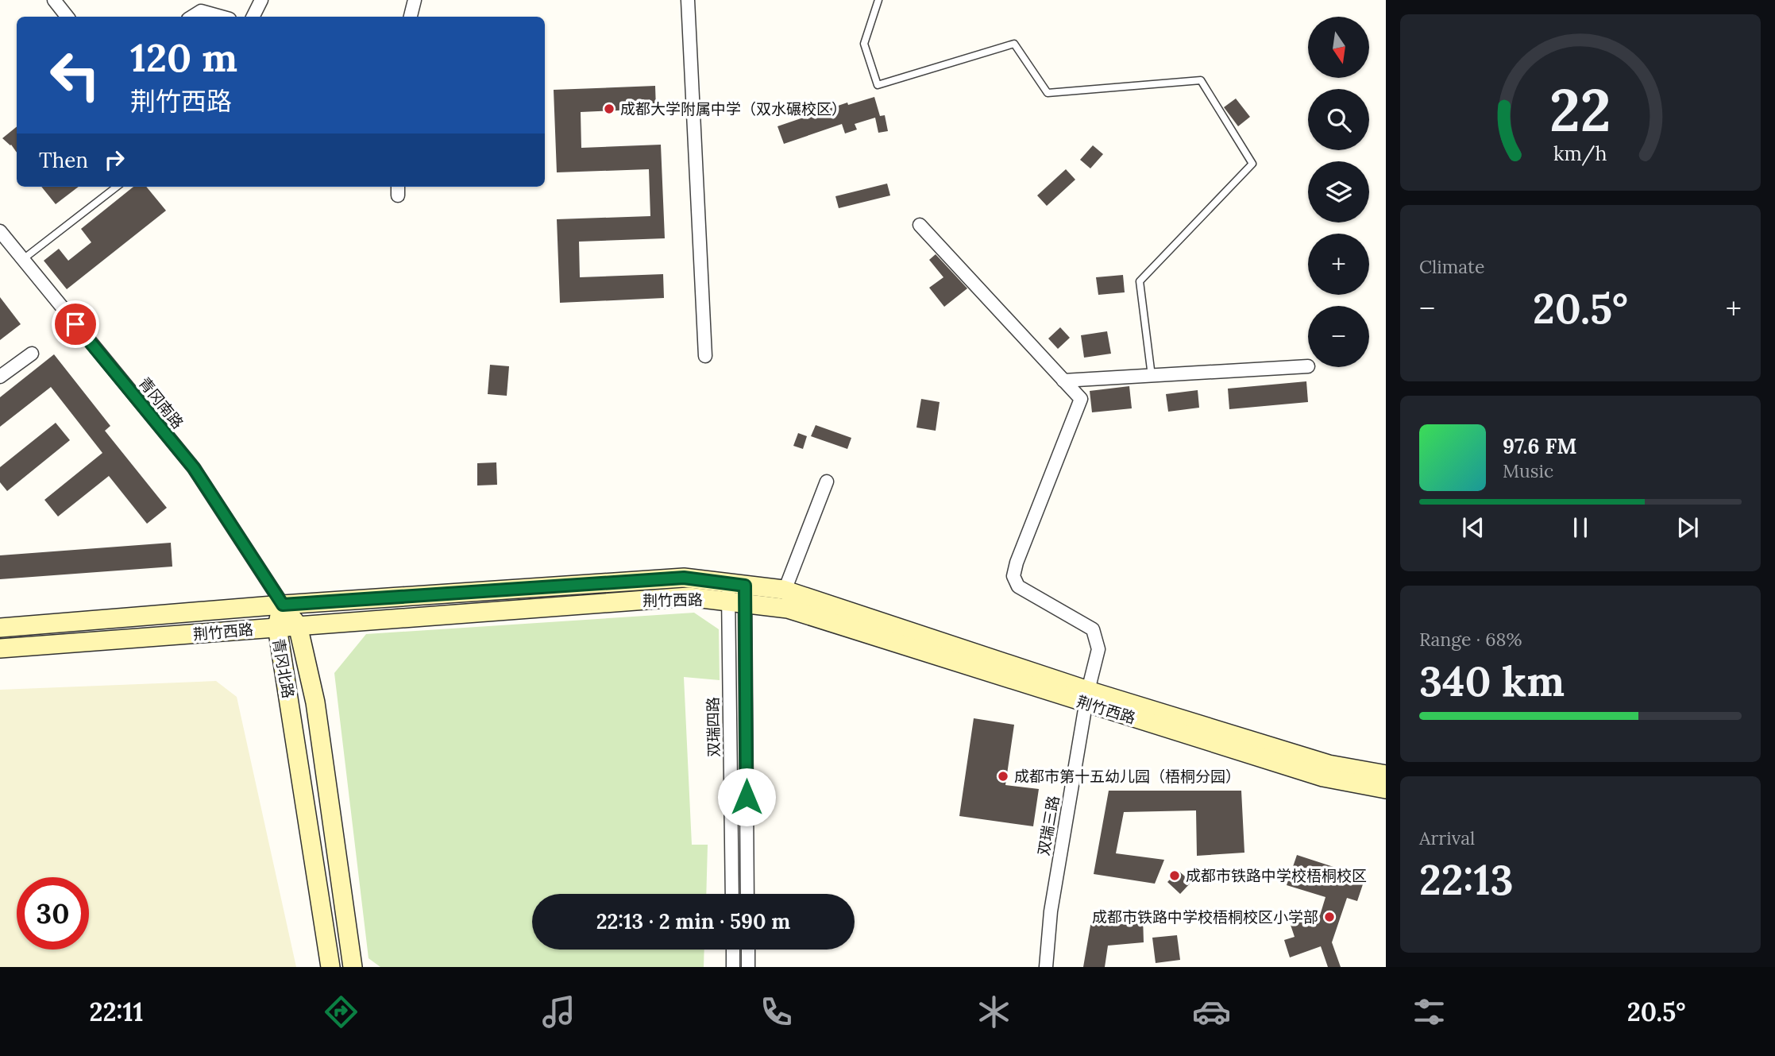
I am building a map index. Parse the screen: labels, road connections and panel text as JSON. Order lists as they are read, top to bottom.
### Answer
{
  "streets": {
    "main road": ["荆竹西路", "青冈北路"],
    "street": ["青冈南路", "双瑞四路", "双瑞三路"]
  },
  "crossings": [
    ["青冈南路", "荆竹西路"],
    ["青冈南路", "青冈北路"],
    ["荆竹西路", "青冈北路"],
    ["荆竹西路", "双瑞四路"],
    ["荆竹西路", "双瑞三路"]
  ],
  "places": [
    "成都大学附属中学（双水碾校区）",
    "成都市第十五幼儿园（梧桐分园）",
    "成都市铁路中学校梧桐校区",
    "成都市铁路中学校梧桐校区小学部"
  ],
  "north": "bottom",
  "page": {
    "map_buttons": ["+", "−"],
    "turn": ["120 m", "荆竹西路"],
    "then": "Then",
    "tile": [
      "Climate",
      ["Range · 68%", "340 km"],
      ["Arrival", "22:13"]
    ],
    "heat": ["−", "20.5°", "+"],
    "song": ["97.6 FM", "Music"],
    "limit": "30",
    "trip": "22:13 · 2 min · 590 m",
    "tabs": ["22:11", "20.5°"],
    "gauge": ["22", "km/h"]
  }
}
